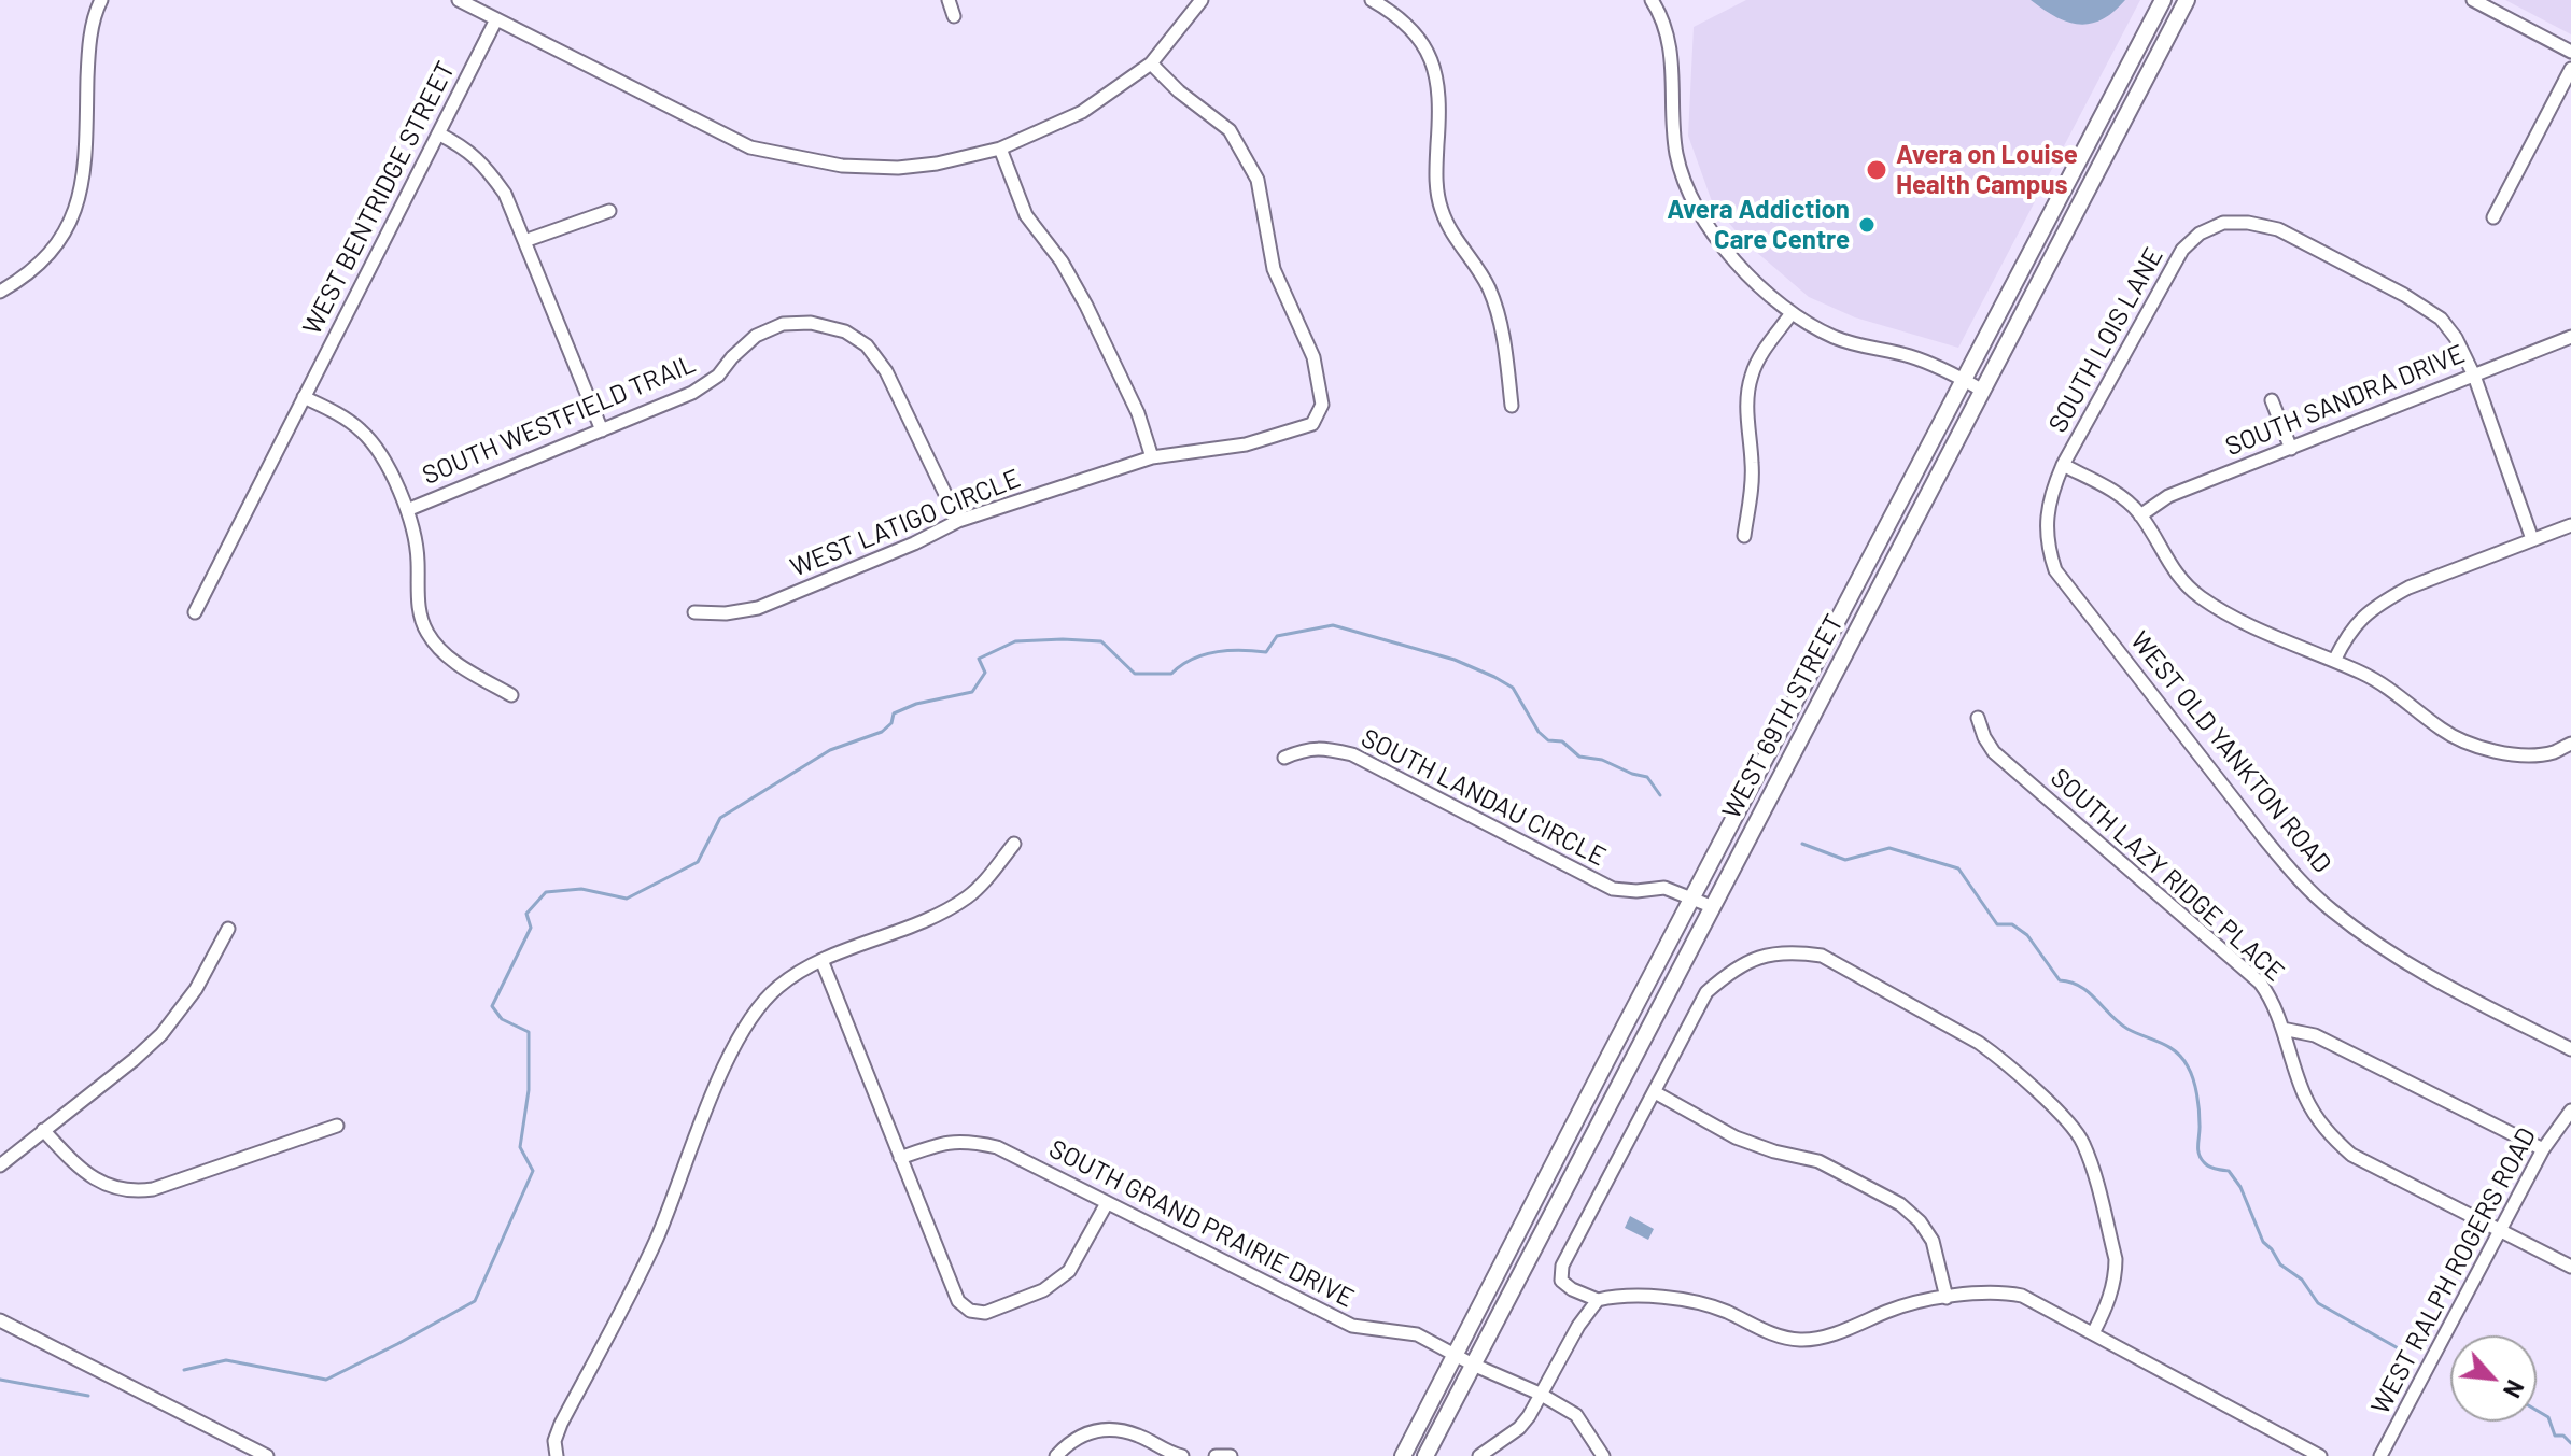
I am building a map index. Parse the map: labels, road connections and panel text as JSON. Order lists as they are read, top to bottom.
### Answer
{
  "streets": {
    "main road": ["WEST 69TH STREET"],
    "street": [
      "WEST BENTRIDGE STREET",
      "SOUTH LOIS LANE",
      "SOUTH SANDRA DRIVE",
      "SOUTH WESTFIELD TRAIL",
      "WEST LATIGO CIRCLE",
      "WEST OLD YANKTON ROAD",
      "SOUTH LANDAU CIRCLE",
      "SOUTH LAZY RIDGE PLACE",
      "SOUTH GRAND PRAIRIE DRIVE",
      "WEST RALPH ROGERS ROAD"
    ]
  },
  "crossings": [
    ["SOUTH LOIS LANE", "SOUTH SANDRA DRIVE"],
    ["SOUTH LOIS LANE", "WEST OLD YANKTON ROAD"],
    ["SOUTH WESTFIELD TRAIL", "WEST LATIGO CIRCLE"],
    ["WEST 69TH STREET", "SOUTH LANDAU CIRCLE"],
    ["WEST 69TH STREET", "SOUTH GRAND PRAIRIE DRIVE"],
    ["SOUTH LAZY RIDGE PLACE", "WEST RALPH ROGERS ROAD"]
  ],
  "places": ["Avera on Louise Health Campus", "Avera Addiction Care Centre"],
  "north": "bottom right"
}
